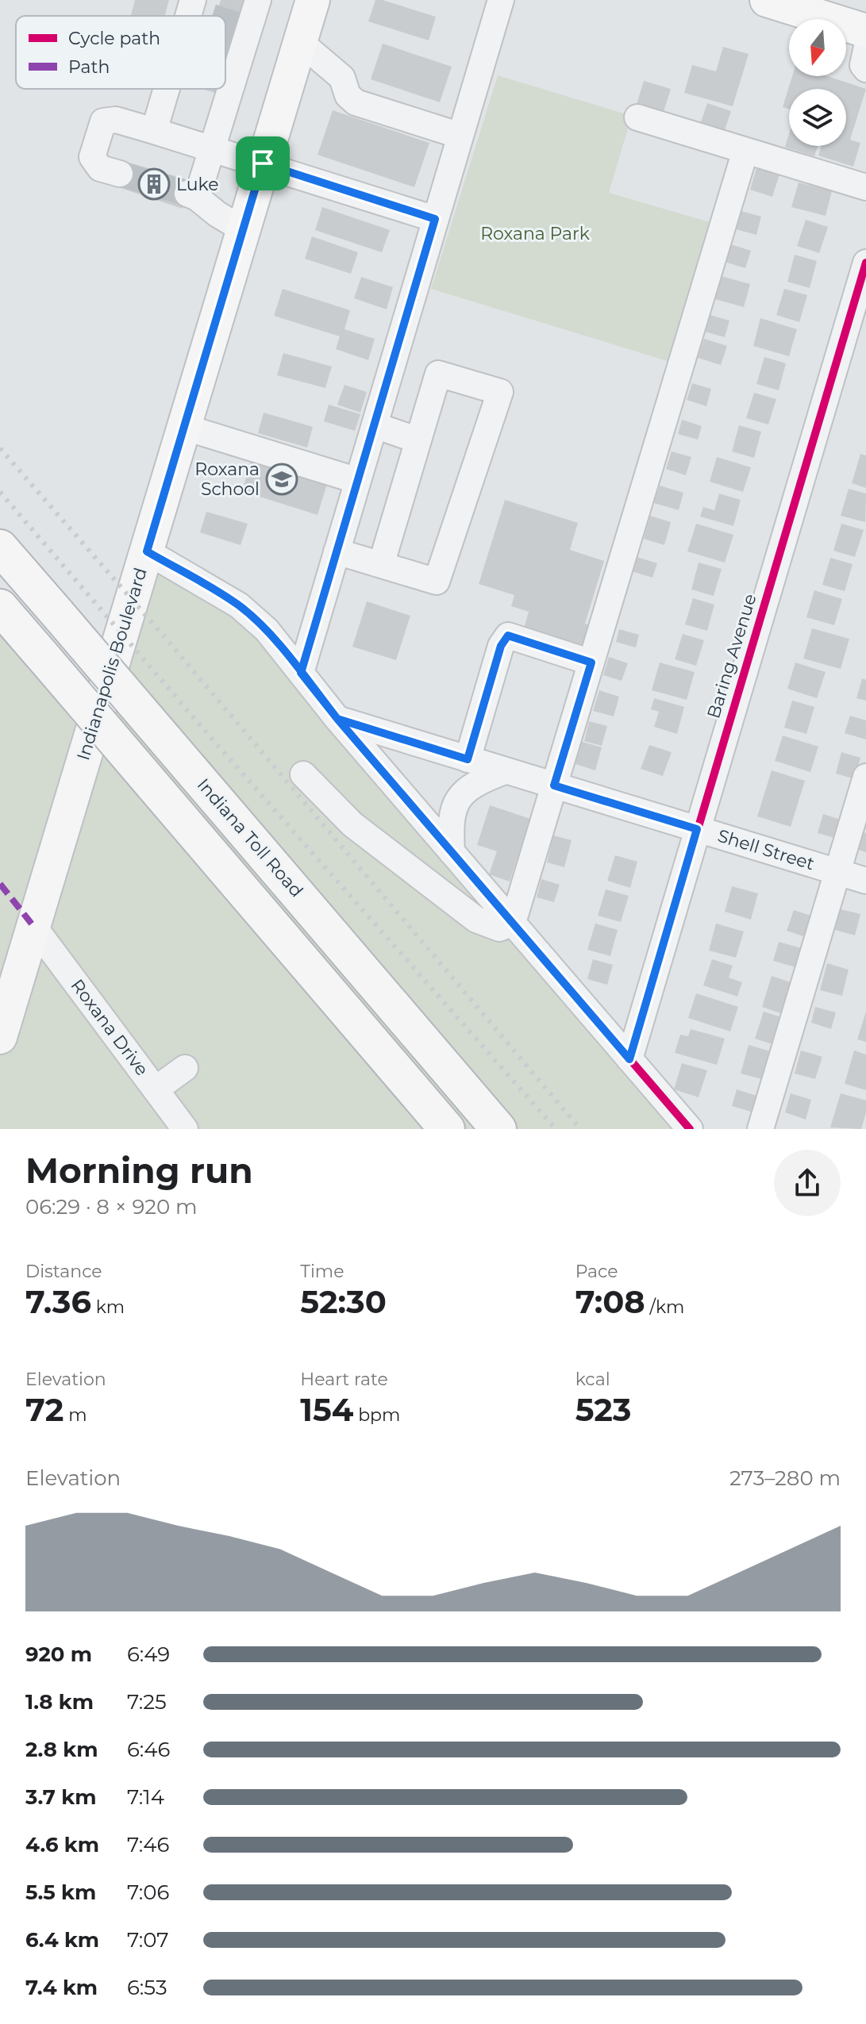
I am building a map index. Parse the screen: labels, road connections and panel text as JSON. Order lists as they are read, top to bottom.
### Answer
{
  "streets": {
    "highway": ["Indiana Toll Road"],
    "main road": ["Indianapolis Boulevard"],
    "street": ["Baring Avenue", "Shell Street", "Roxana Drive"]
  },
  "crossings": [
    ["Baring Avenue", "Shell Street"],
    ["Indianapolis Boulevard", "Roxana Drive"]
  ],
  "parks": ["Roxana Park"],
  "places": {
    "building": ["Luke"],
    "school or university": ["Roxana School"]
  },
  "legend": ["Cycle path", "Path"],
  "north": "bottom",
  "page": {
    "heading": ["Morning run", "06:29 · 8 × 920 m"],
    "stats": [
      ["Distance", "7.36 km"],
      ["Time", "52:30"],
      ["Pace", "7:08 /km"],
      ["Elevation", "72 m"],
      ["Heart rate", "154 bpm"],
      ["kcal", "523"]
    ],
    "chart": ["Elevation", "273–280 m"],
    "list": [
      {
        "name": "920 m",
        "note": "6:49"
      },
      {
        "name": "1.8 km",
        "note": "7:25"
      },
      {
        "name": "2.8 km",
        "note": "6:46"
      },
      {
        "name": "3.7 km",
        "note": "7:14"
      },
      {
        "name": "4.6 km",
        "note": "7:46"
      },
      {
        "name": "5.5 km",
        "note": "7:06"
      },
      {
        "name": "6.4 km",
        "note": "7:07"
      },
      {
        "name": "7.4 km",
        "note": "6:53"
      }
    ]
  }
}
